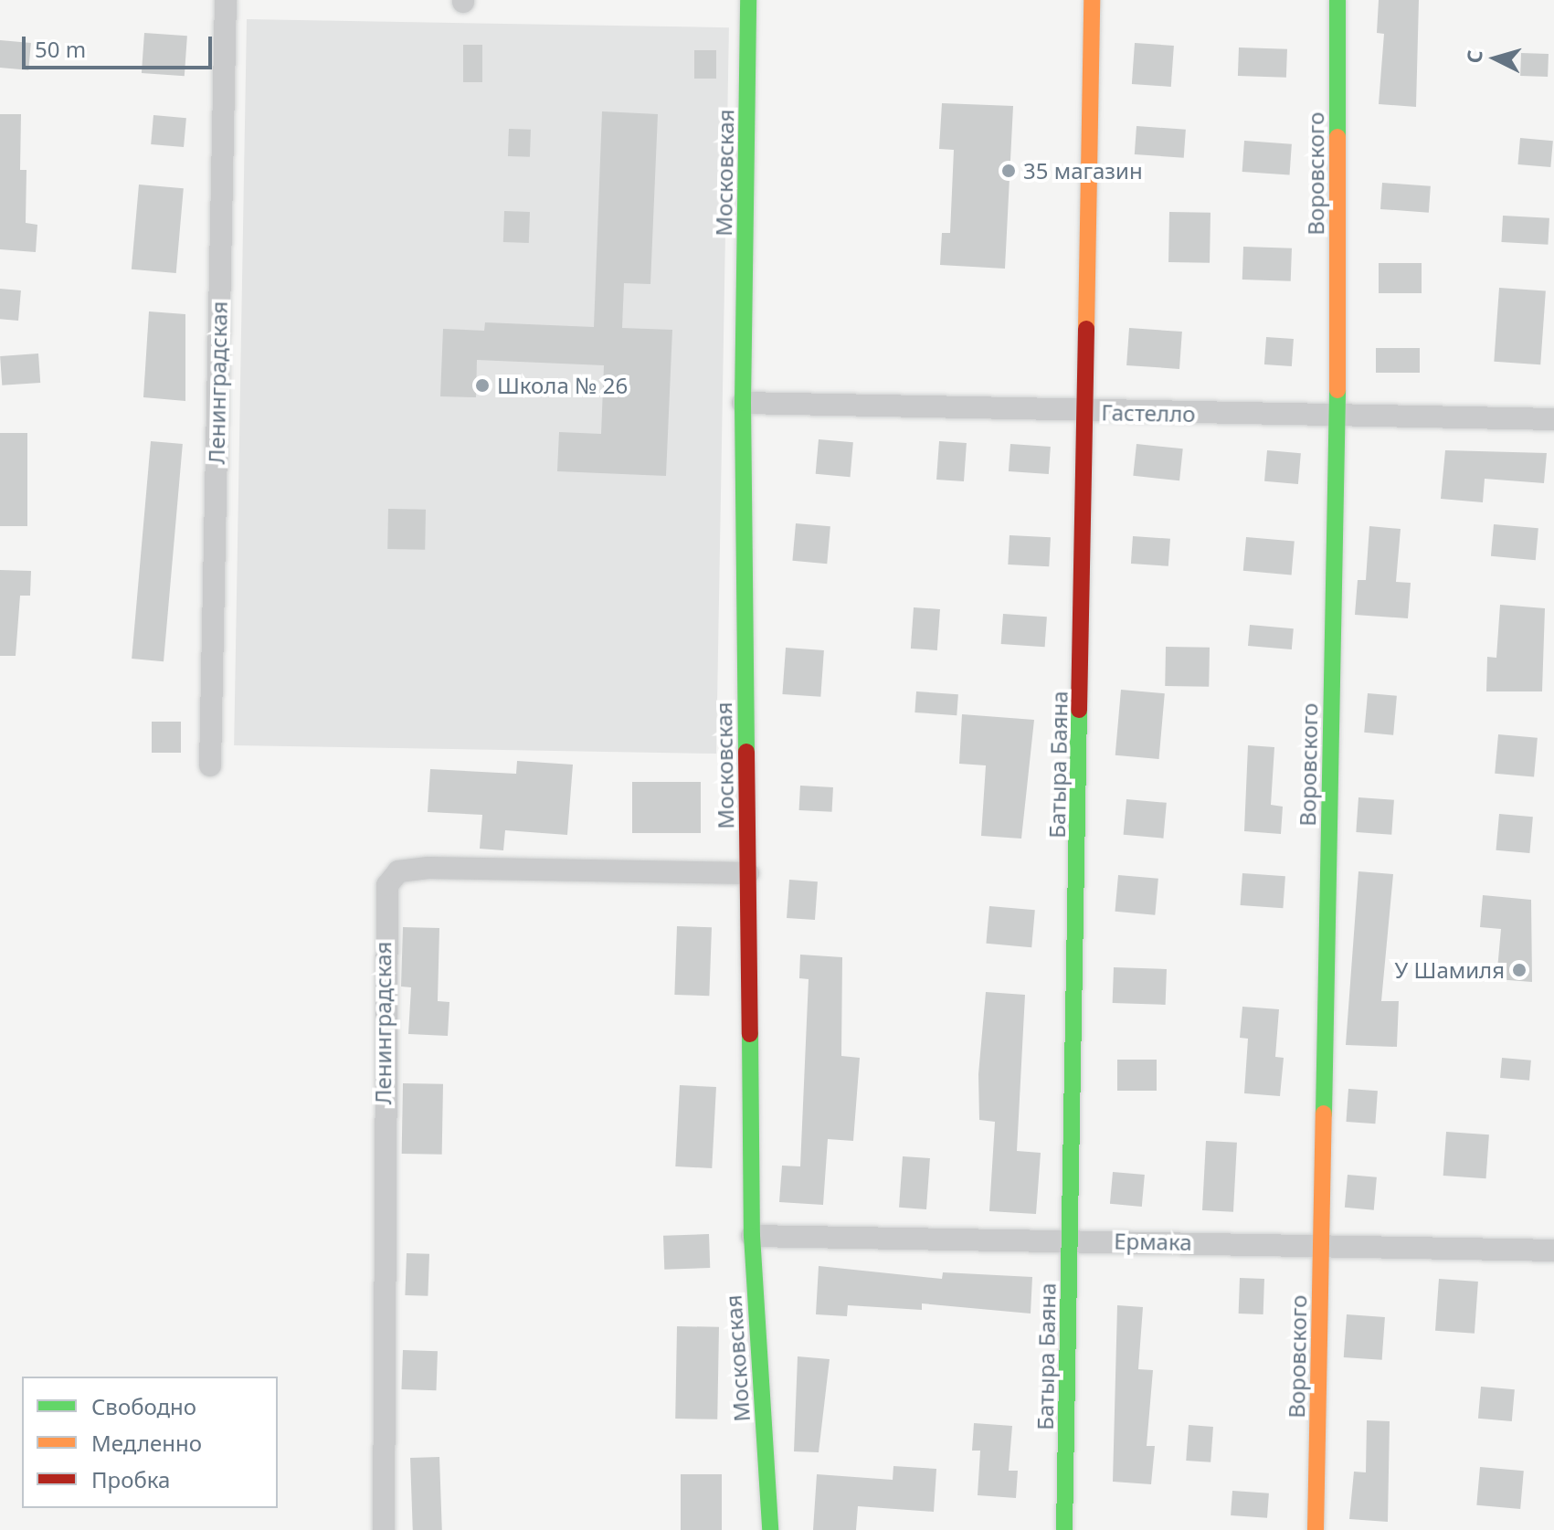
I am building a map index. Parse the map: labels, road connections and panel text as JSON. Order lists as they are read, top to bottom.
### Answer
{
  "streets": {
    "street": [
      "Московская",
      "Воровского",
      "Ленинградская",
      "Гастелло",
      "Батыра Баяна",
      "Ермака"
    ]
  },
  "crossings": [
    ["Московская", "Ленинградская"],
    ["Московская", "Гастелло"],
    ["Московская", "Ермака"],
    ["Воровского", "Гастелло"],
    ["Воровского", "Ермака"],
    ["Гастелло", "Батыра Баяна"],
    ["Батыра Баяна", "Ермака"]
  ],
  "places": ["35 магазин", "Школа № 26", "У Шамиля"],
  "legend": ["Свободно", "Медленно", "Пробка"],
  "scale_bar": "50 m",
  "north": "left"
}
